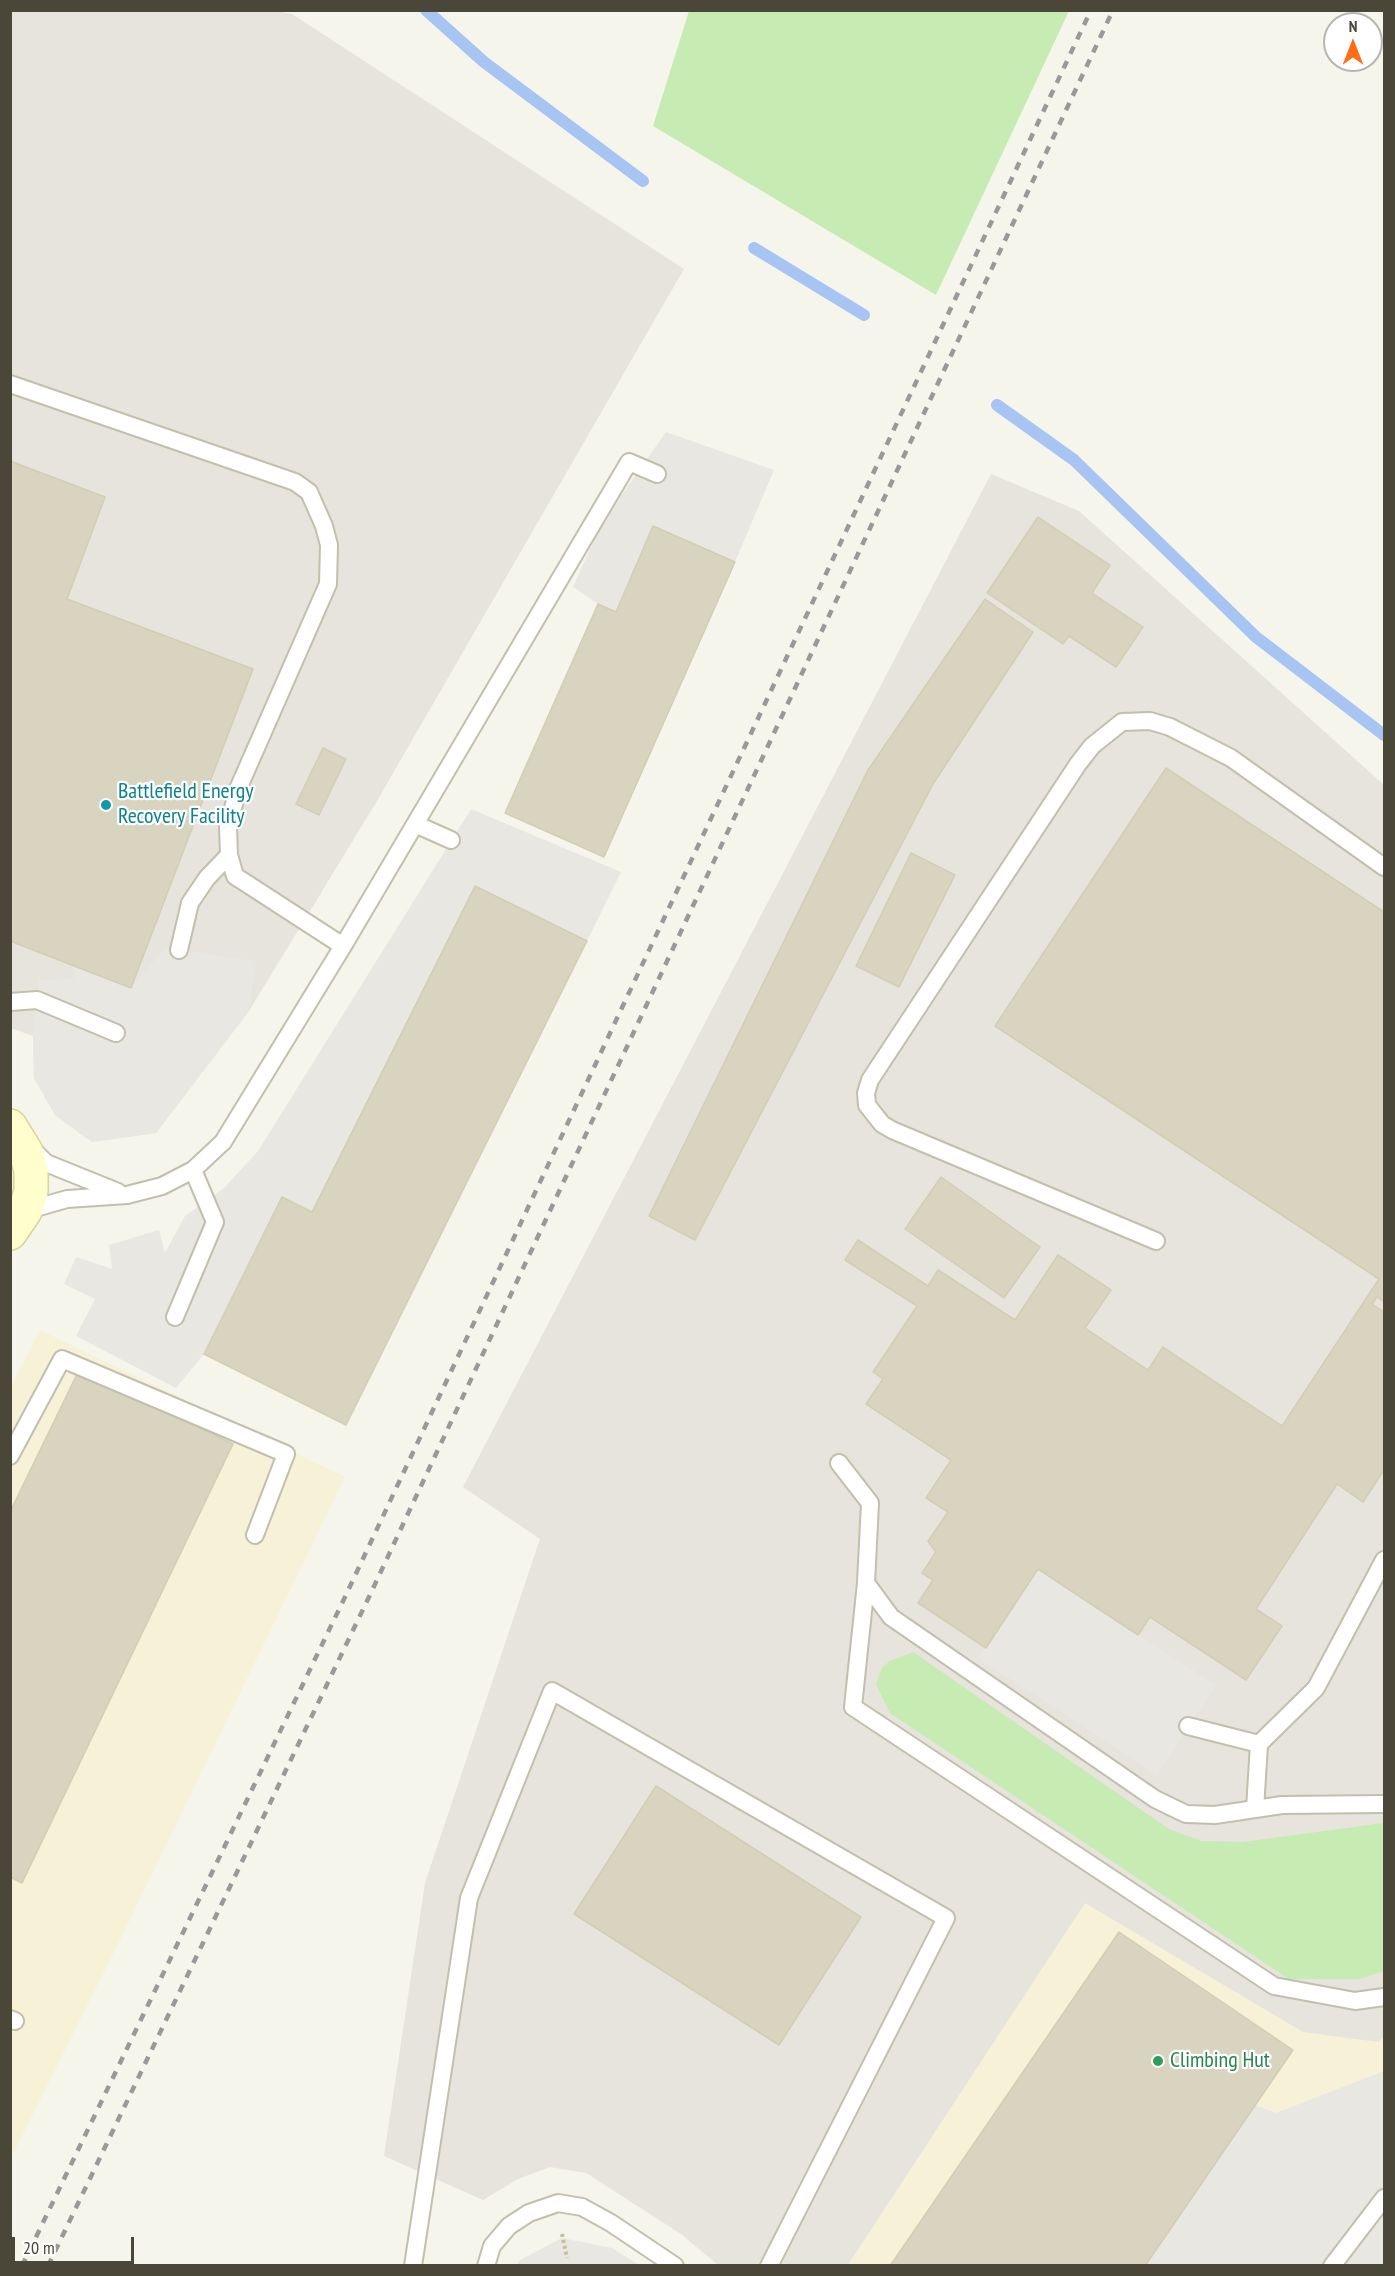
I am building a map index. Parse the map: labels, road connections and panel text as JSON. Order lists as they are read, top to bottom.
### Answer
{
  "places": ["Battlefield Energy Recovery Facility", "Climbing Hut"],
  "scale_bar": "20 m",
  "north": "top"
}
